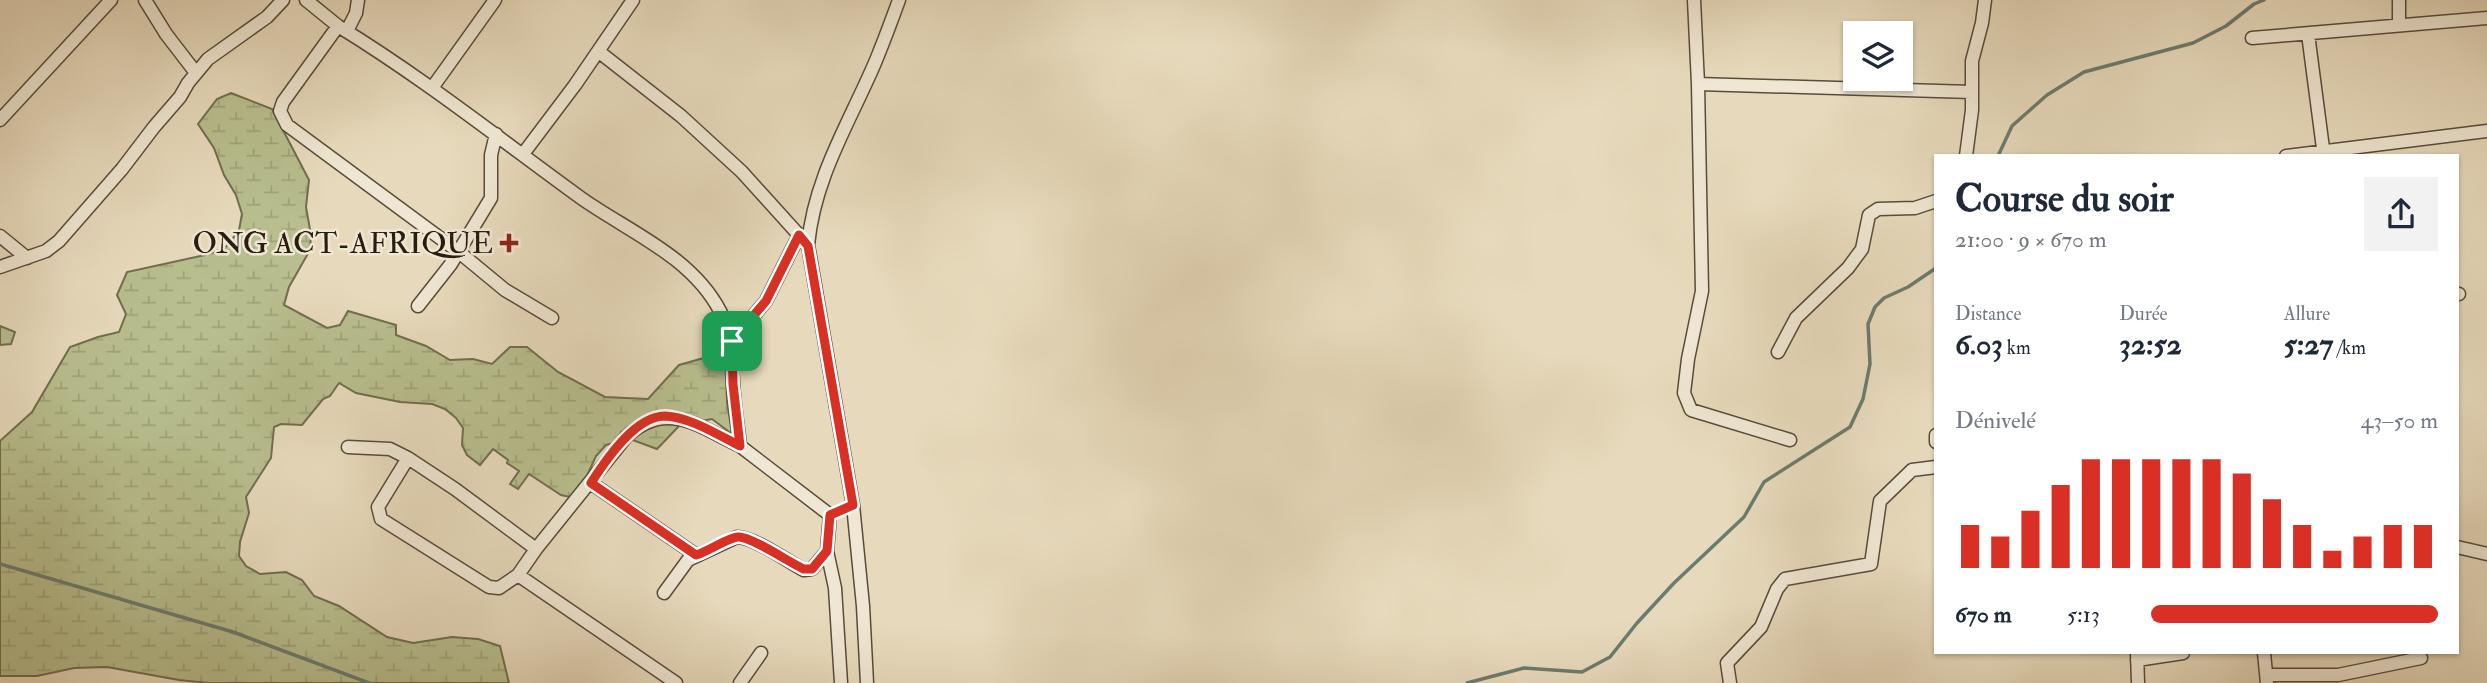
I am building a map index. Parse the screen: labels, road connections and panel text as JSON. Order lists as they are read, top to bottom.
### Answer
{
  "places": {
    "health": ["ONG ACT-AFRIQUE"]
  },
  "page": {
    "heading": ["Course du soir", "21:00 · 9 × 670 m"],
    "stats": [
      ["Distance", "6.03 km"],
      ["Durée", "32:52"],
      ["Allure", "5:27 /km"]
    ],
    "chart": ["Dénivelé", "43–50 m"],
    "list": [
      {
        "name": "670 m",
        "note": "5:13"
      }
    ]
  }
}
